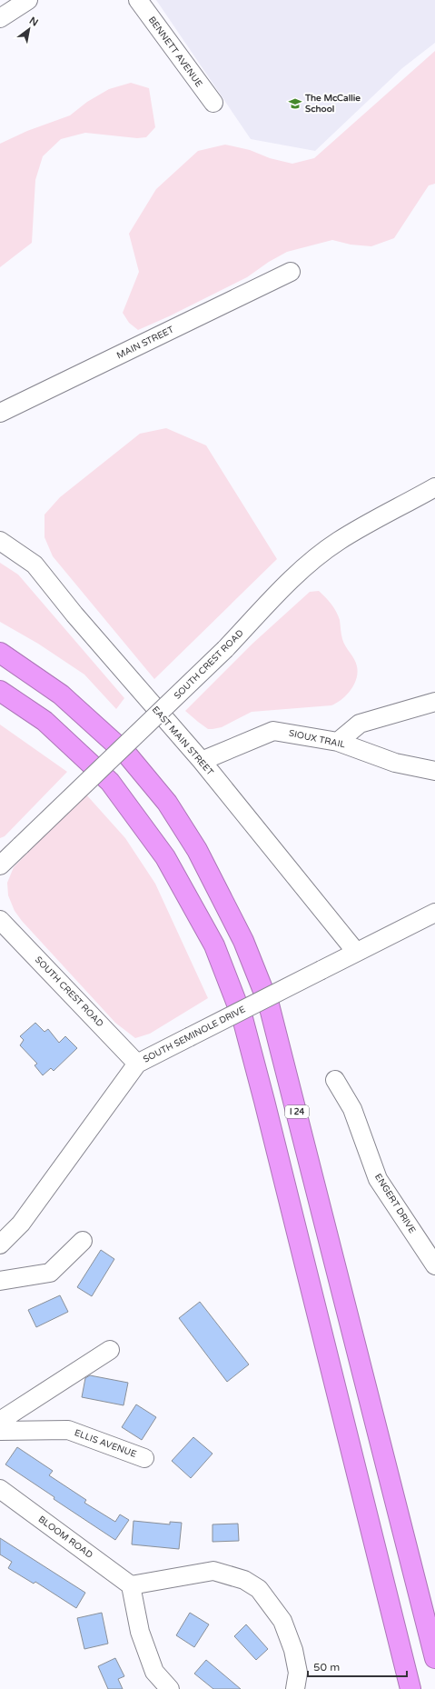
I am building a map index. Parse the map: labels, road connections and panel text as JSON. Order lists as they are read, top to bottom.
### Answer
{
  "streets": {
    "highway": ["I 24"],
    "street": [
      "BENNETT AVENUE",
      "MAIN STREET",
      "SOUTH CREST ROAD",
      "SIOUX TRAIL",
      "EAST MAIN STREET",
      "SOUTH SEMINOLE DRIVE",
      "ENGERT DRIVE",
      "ELLIS AVENUE",
      "BLOOM ROAD"
    ]
  },
  "crossings": [
    ["SOUTH CREST ROAD", "SOUTH SEMINOLE DRIVE"],
    ["SIOUX TRAIL", "EAST MAIN STREET"],
    ["EAST MAIN STREET", "SOUTH SEMINOLE DRIVE"]
  ],
  "places": {
    "school or university": ["The McCallie School"]
  },
  "scale_bar": "50 m",
  "north": "top right"
}
